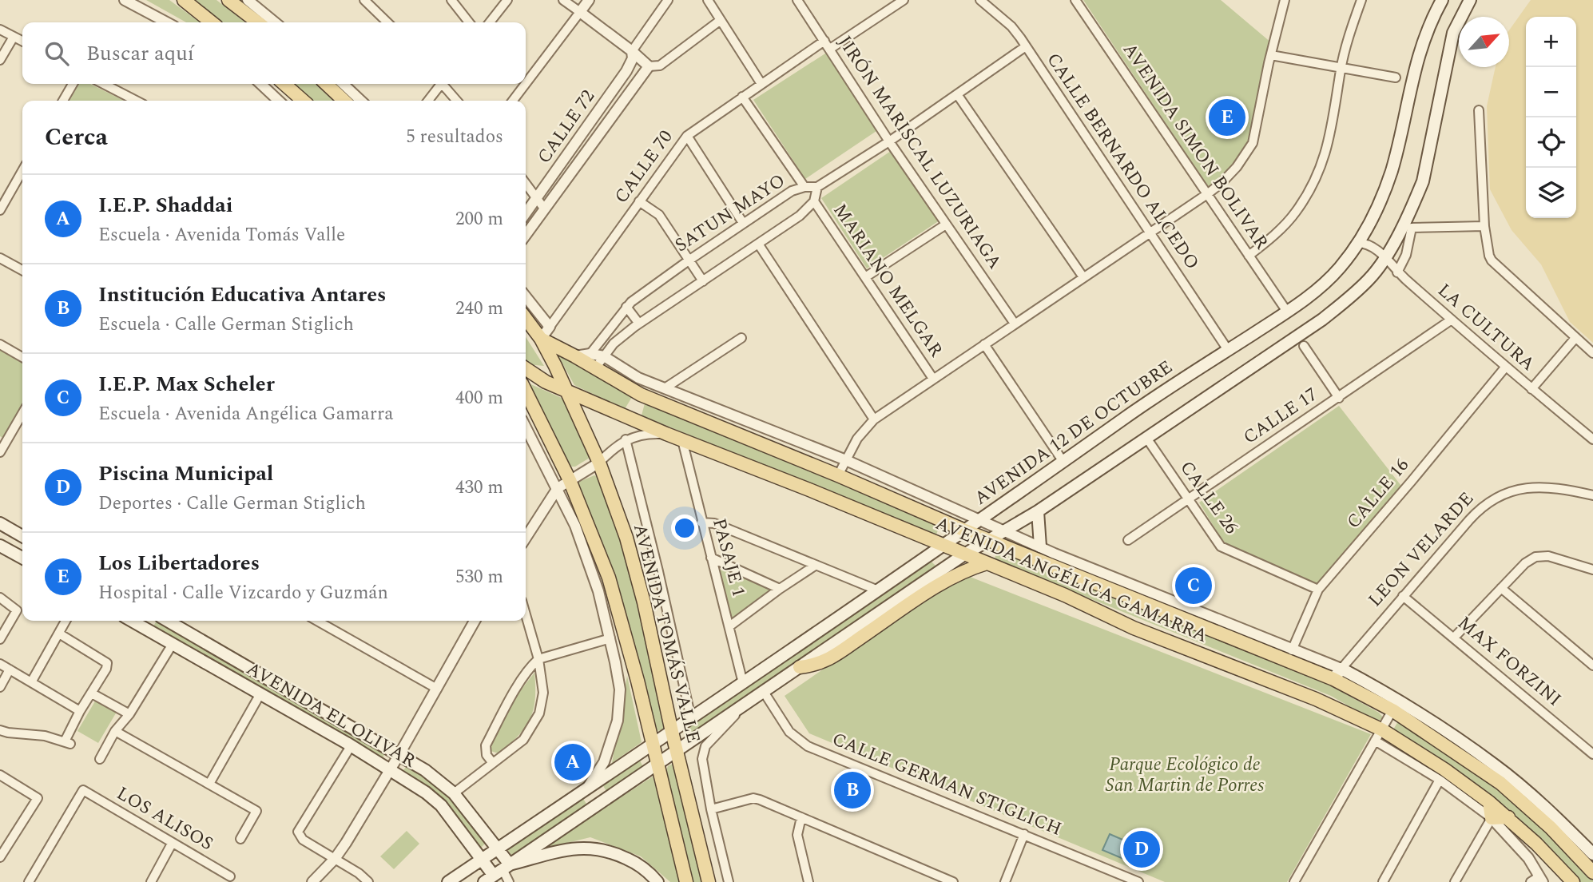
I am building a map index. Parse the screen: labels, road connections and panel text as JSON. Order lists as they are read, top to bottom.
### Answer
{
  "streets": {
    "main road": [
      "AVENIDA 12 DE OCTUBRE",
      "AVENIDA ANGÉLICA GAMARRA",
      "AVENIDA TOMÁS VALLE",
      "AVENIDA EL OLIVAR"
    ],
    "street": [
      "CALLE 72",
      "AVENIDA SIMON BOLIVAR",
      "JIRÓN MARISCAL LUZURIAGA",
      "CALLE BERNARDO ALCEDO",
      "CALLE 70",
      "SATUN MAYO",
      "MARIANO MELGAR",
      "LA CULTURA",
      "CALLE 17",
      "CALLE 16",
      "CALLE 26",
      "LEON VELARDE",
      "PASAJE 1",
      "MAX FORZINI",
      "CALLE GERMAN STIGLICH",
      "LOS ALISOS"
    ]
  },
  "crossings": [
    ["AVENIDA SIMON BOLIVAR", "AVENIDA 12 DE OCTUBRE"],
    ["JIRÓN MARISCAL LUZURIAGA", "CALLE 70"],
    ["CALLE BERNARDO ALCEDO", "AVENIDA 12 DE OCTUBRE"],
    ["SATUN MAYO", "AVENIDA ANGÉLICA GAMARRA"],
    ["LA CULTURA", "CALLE 17"],
    ["LA CULTURA", "AVENIDA 12 DE OCTUBRE"],
    ["LA CULTURA", "CALLE 16"],
    ["CALLE 17", "CALLE 26"],
    ["AVENIDA 12 DE OCTUBRE", "PASAJE 1"],
    ["AVENIDA 12 DE OCTUBRE", "AVENIDA ANGÉLICA GAMARRA"],
    ["AVENIDA 12 DE OCTUBRE", "AVENIDA TOMÁS VALLE"],
    ["AVENIDA 12 DE OCTUBRE", "AVENIDA EL OLIVAR"],
    ["CALLE 16", "CALLE 26"],
    ["CALLE 16", "AVENIDA ANGÉLICA GAMARRA"],
    ["LEON VELARDE", "AVENIDA ANGÉLICA GAMARRA"],
    ["LEON VELARDE", "MAX FORZINI"],
    ["PASAJE 1", "AVENIDA ANGÉLICA GAMARRA"],
    ["AVENIDA ANGÉLICA GAMARRA", "AVENIDA TOMÁS VALLE"]
  ],
  "parks": ["Parque Ecológico de San Martin de Porres"],
  "north": "top right",
  "page": {
    "map_buttons": ["+", "−"],
    "search": "Buscar aquí",
    "pins": [
      "E",
      "C",
      "A",
      "B",
      "D"
    ],
    "heading": ["Cerca", "5 resultados"],
    "list": [
      {
        "mark": "A",
        "name": "I.E.P. Shaddai",
        "note": "Escuela · Avenida Tomás Valle",
        "value": "200 m"
      },
      {
        "mark": "B",
        "name": "Institución Educativa Antares",
        "note": "Escuela · Calle German Stiglich",
        "value": "240 m"
      },
      {
        "mark": "C",
        "name": "I.E.P. Max Scheler",
        "note": "Escuela · Avenida Angélica Gamarra",
        "value": "400 m"
      },
      {
        "mark": "D",
        "name": "Piscina Municipal",
        "note": "Deportes · Calle German Stiglich",
        "value": "430 m"
      },
      {
        "mark": "E",
        "name": "Los Libertadores",
        "note": "Hospital · Calle Vizcardo y Guzmán",
        "value": "530 m"
      }
    ]
  }
}
